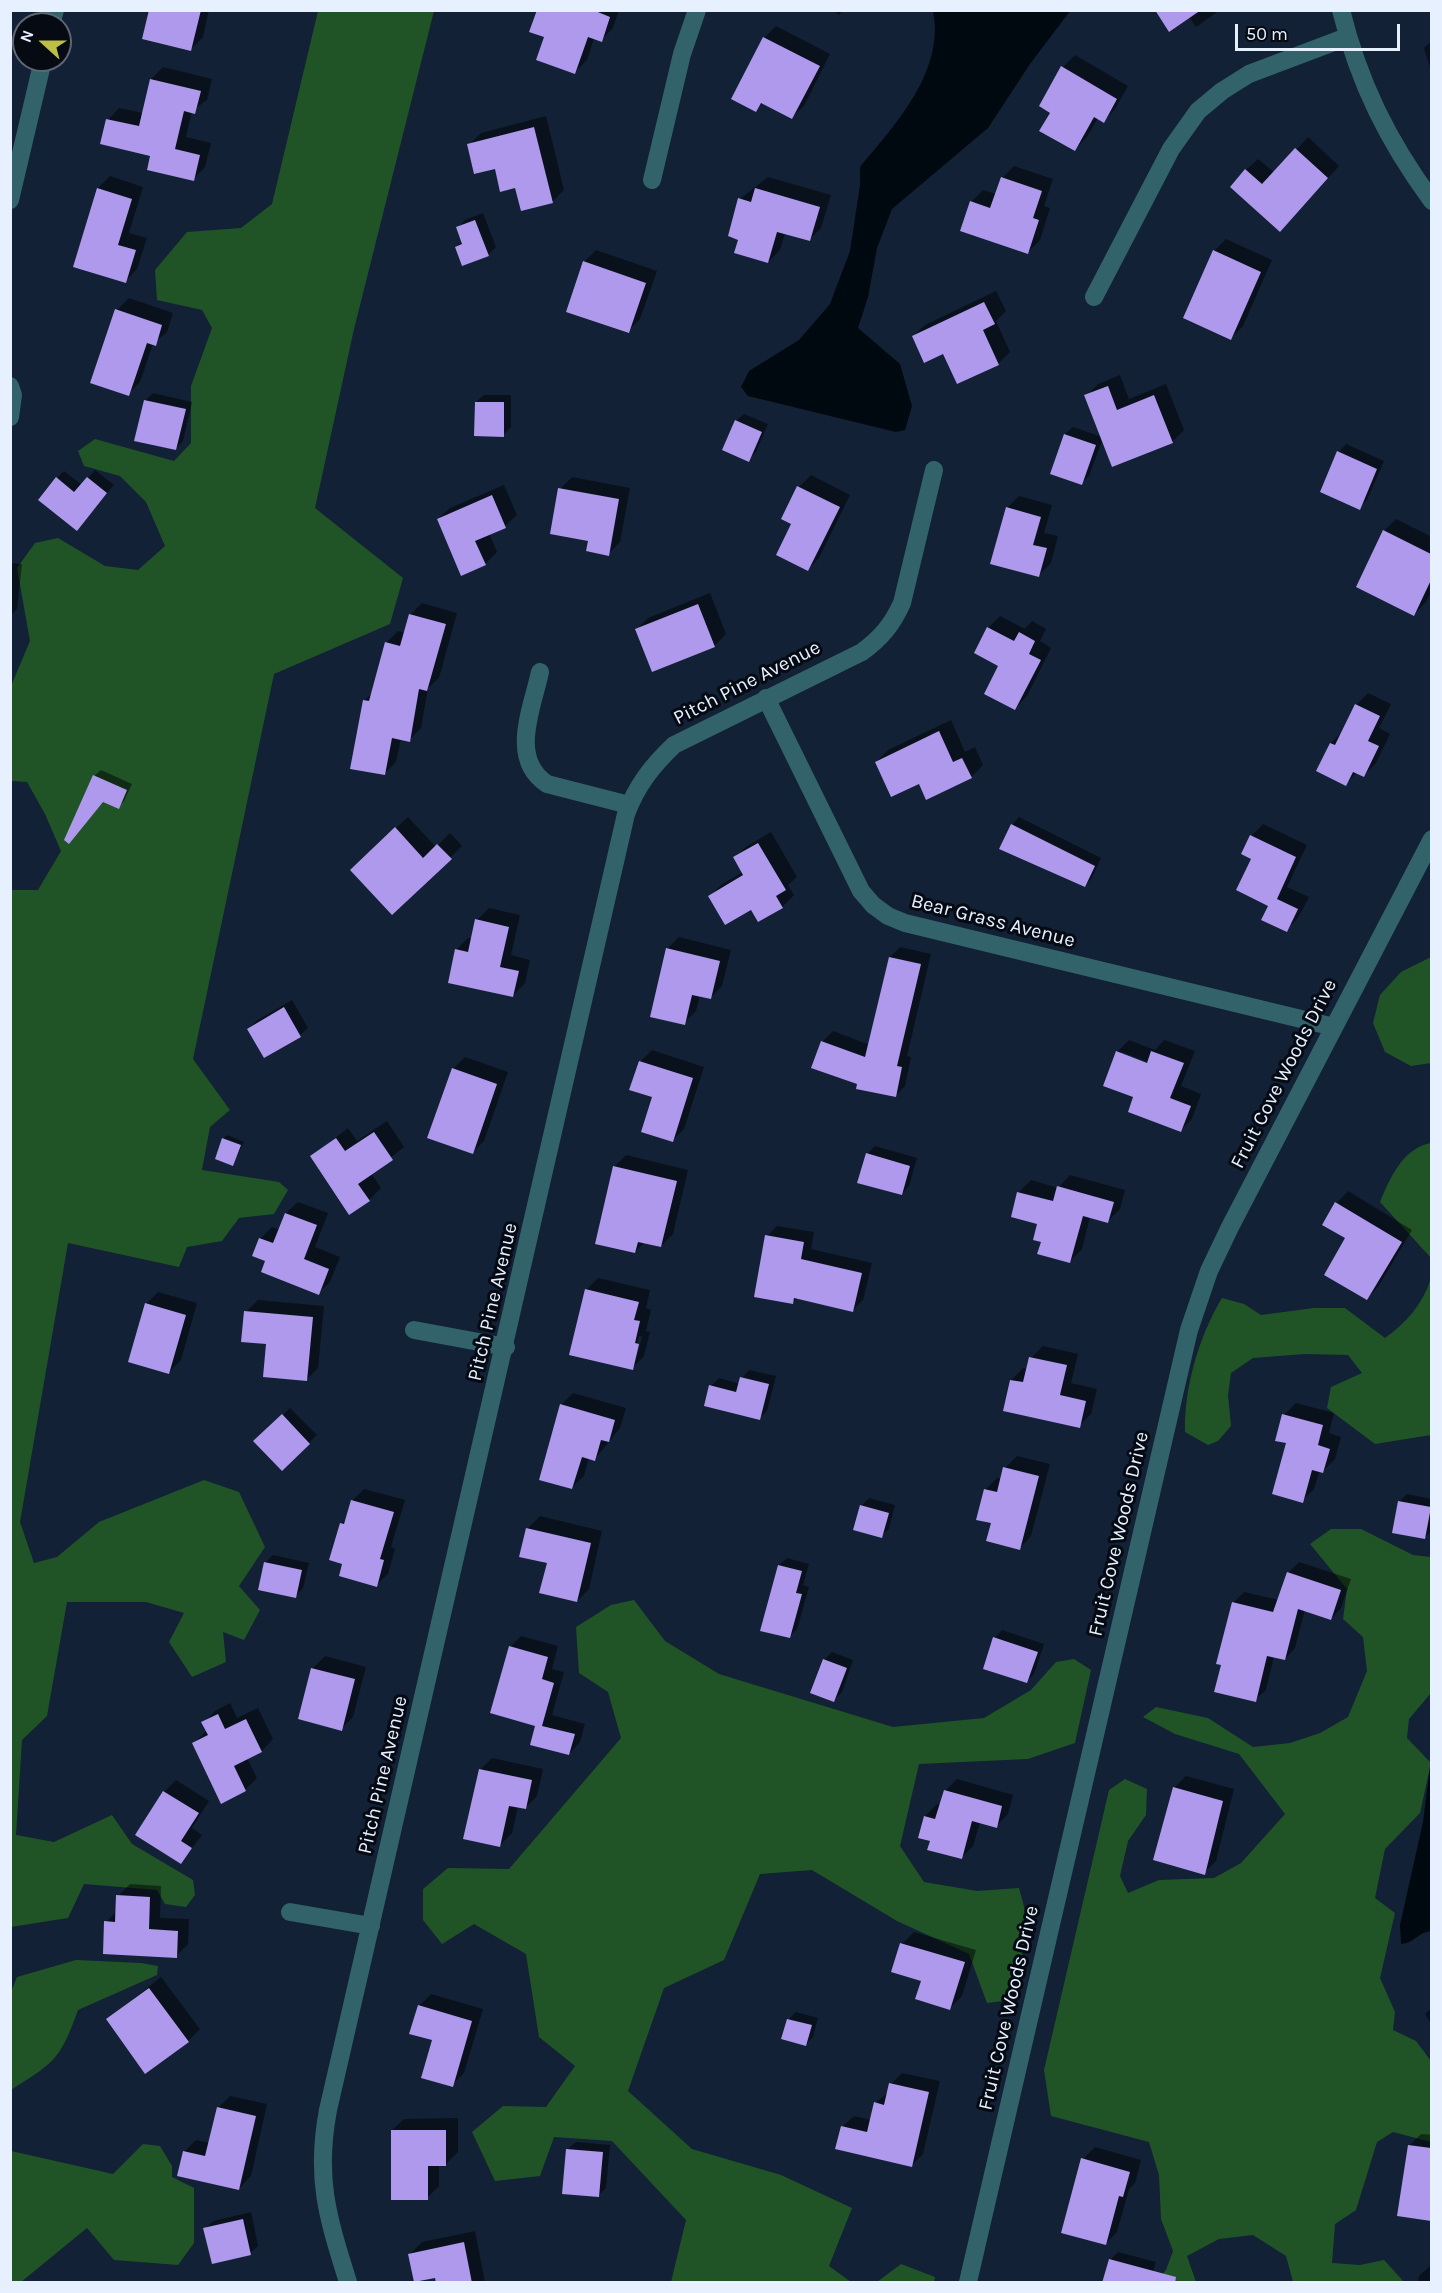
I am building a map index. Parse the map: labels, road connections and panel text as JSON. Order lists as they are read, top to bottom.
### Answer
{
  "streets": {
    "street": ["Pitch Pine Avenue", "Bear Grass Avenue", "Fruit Cove Woods Drive"]
  },
  "crossings": [
    ["Pitch Pine Avenue", "Bear Grass Avenue"],
    ["Bear Grass Avenue", "Fruit Cove Woods Drive"]
  ],
  "scale_bar": "50 m",
  "north": "left"
}
